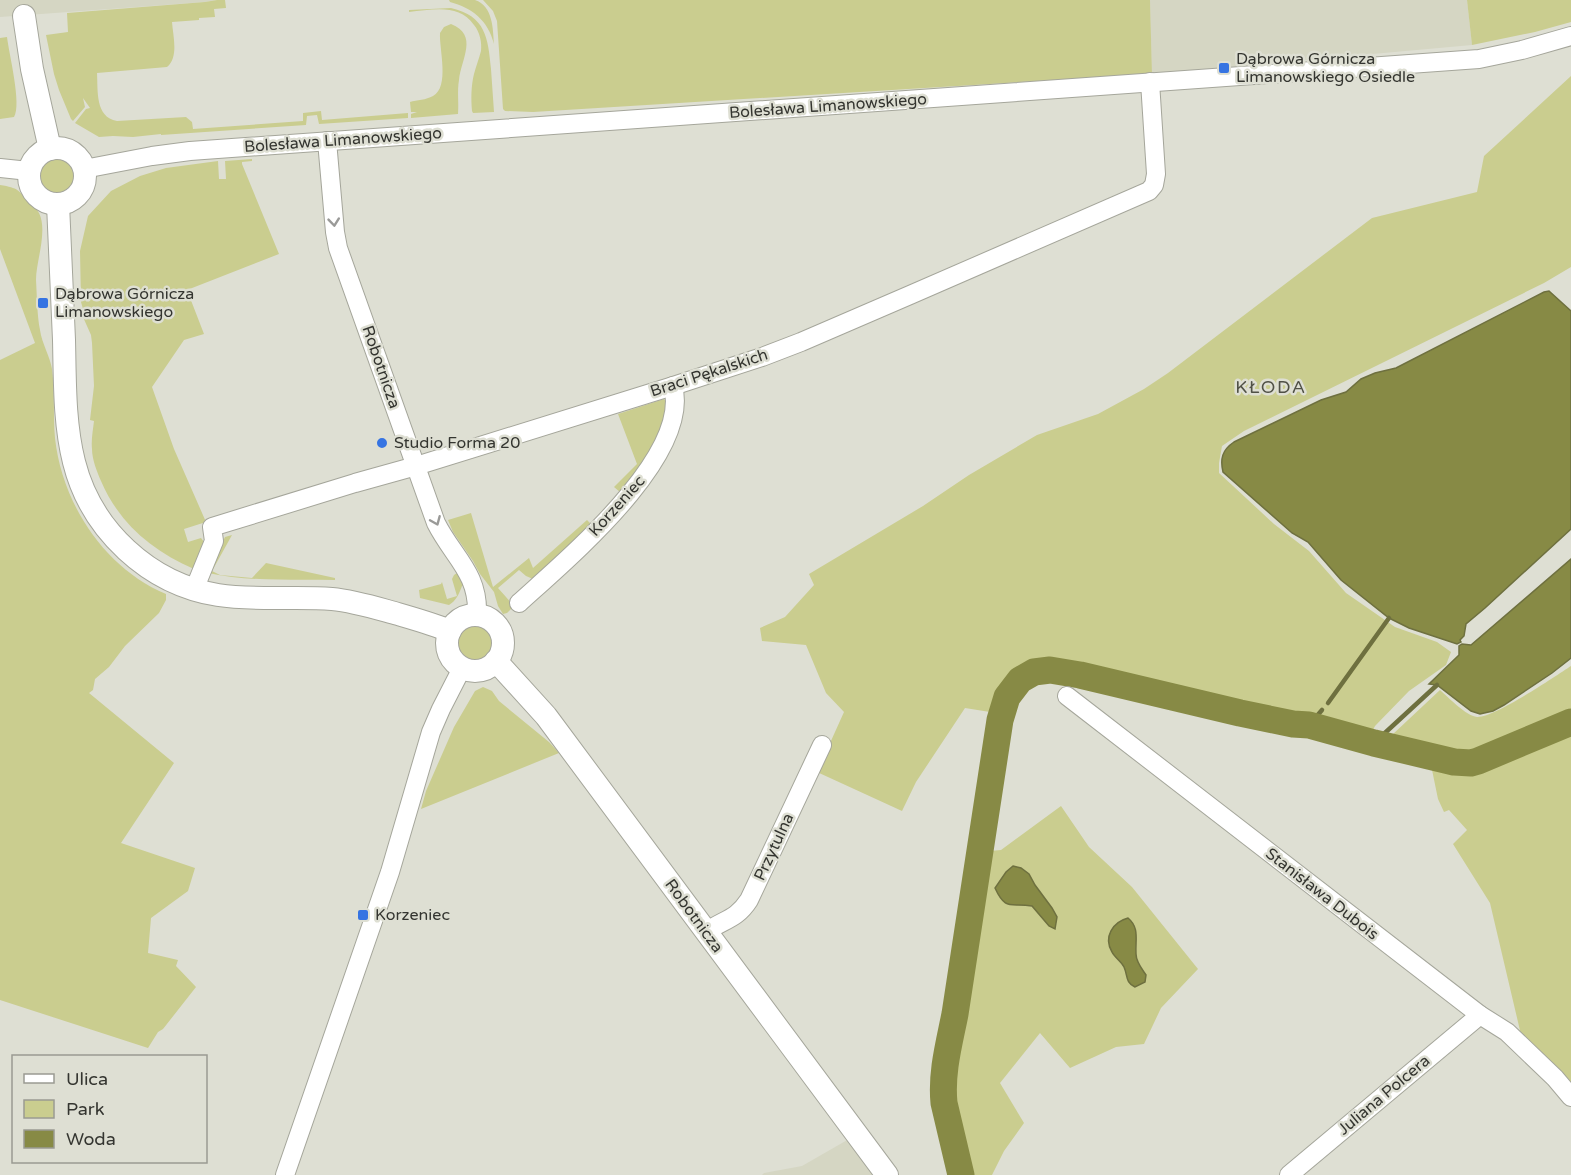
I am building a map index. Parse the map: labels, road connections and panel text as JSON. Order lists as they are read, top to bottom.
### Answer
{
  "streets": {
    "street": [
      "Bolesława Limanowskiego",
      "Robotnicza",
      "Braci Pękalskich",
      "Korzeniec",
      "Przytulna",
      "Stanisława Dubois",
      "Juliana Polcera"
    ]
  },
  "crossings": [
    ["Bolesława Limanowskiego", "Robotnicza"],
    ["Bolesława Limanowskiego", "Braci Pękalskich"],
    ["Robotnicza", "Braci Pękalskich"],
    ["Robotnicza", "Przytulna"],
    ["Braci Pękalskich", "Korzeniec"],
    ["Stanisława Dubois", "Juliana Polcera"]
  ],
  "one_way": ["Robotnicza"],
  "districts": ["KŁODA"],
  "places": {
    "transit": ["Dąbrowa Górnicza Limanowskiego Osiedle", "Dąbrowa Górnicza Limanowskiego", "Korzeniec"],
    "other": ["Studio Forma 20"]
  },
  "legend": ["Ulica", "Park", "Woda"]
}
